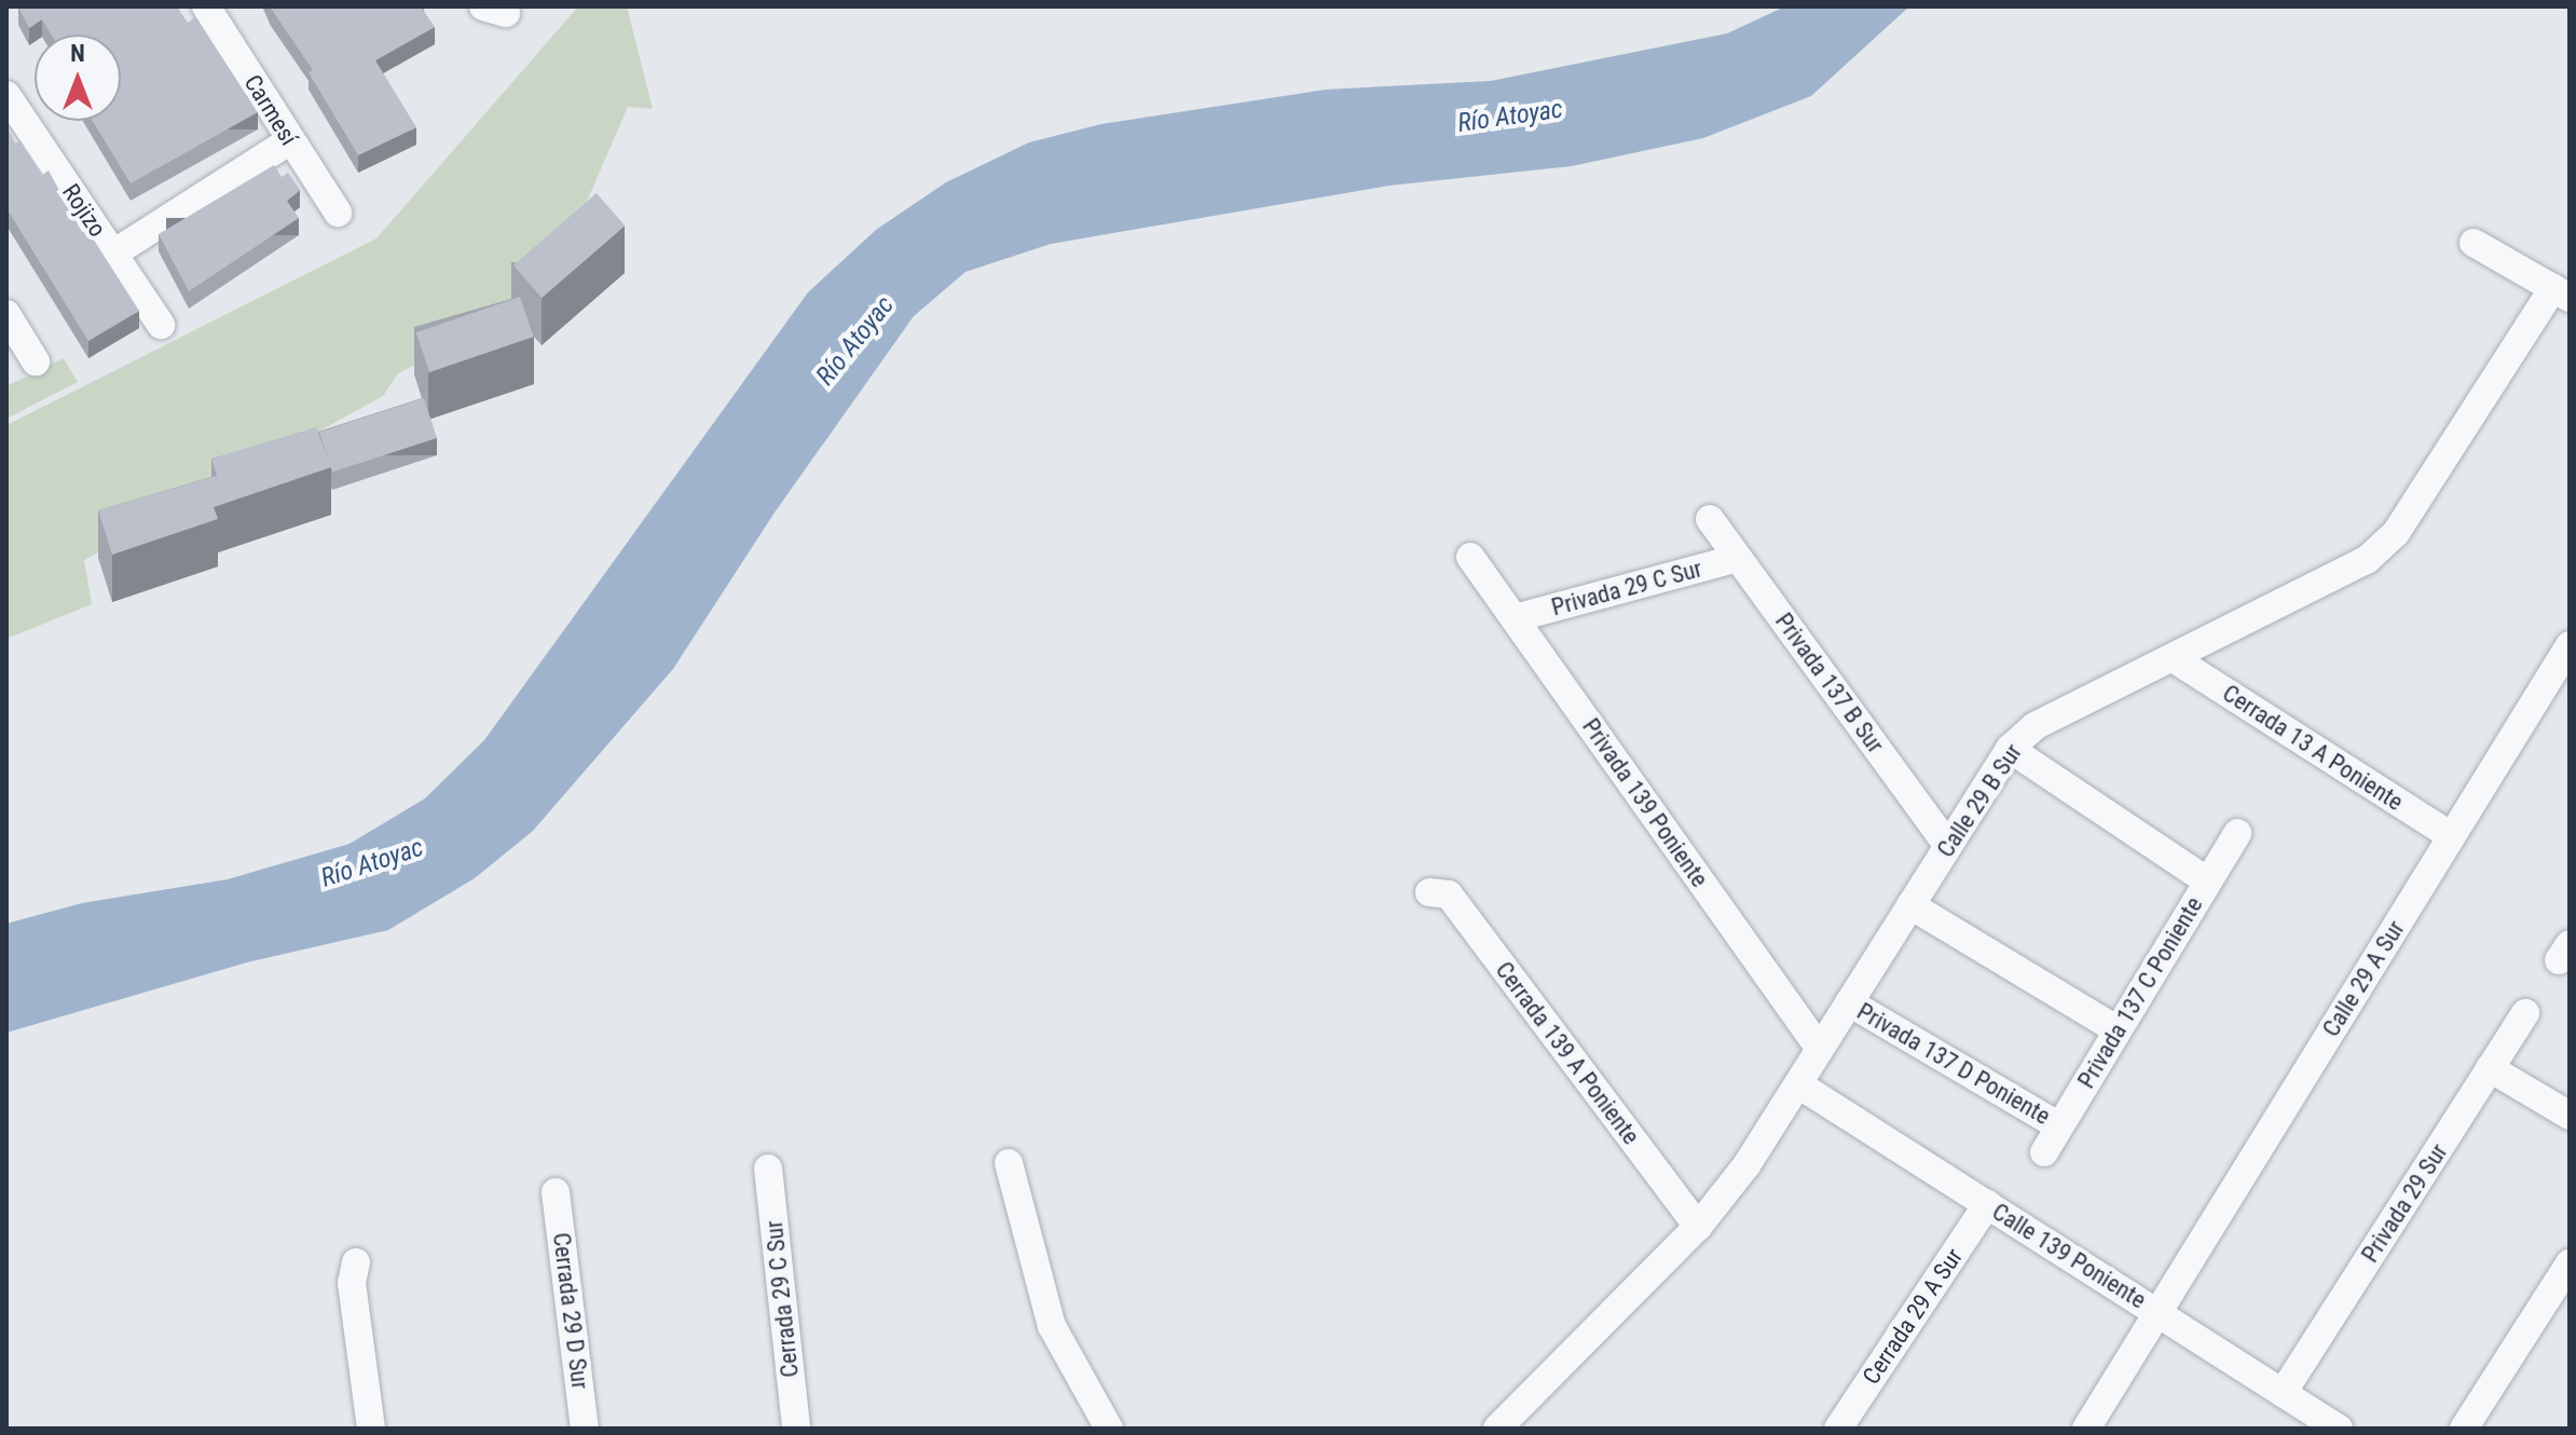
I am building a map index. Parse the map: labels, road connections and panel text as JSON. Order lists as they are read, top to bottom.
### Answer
{
  "streets": {
    "street": [
      "Carmesí",
      "Rojizo",
      "Privada 29 C Sur",
      "Privada 137 B Sur",
      "Cerrada 13 A Poniente",
      "Calle 29 B Sur",
      "Privada 139 Poniente",
      "Calle 29 A Sur",
      "Privada 137 C Poniente",
      "Cerrada 139 A Poniente",
      "Privada 137 D Poniente",
      "Privada 29 Sur",
      "Calle 139 Poniente",
      "Cerrada 29 C Sur",
      "Cerrada 29 D Sur",
      "Cerrada 29 A Sur"
    ]
  },
  "crossings": [
    ["Privada 29 C Sur", "Privada 137 B Sur"],
    ["Privada 29 C Sur", "Privada 139 Poniente"],
    ["Privada 137 B Sur", "Calle 29 B Sur"],
    ["Cerrada 13 A Poniente", "Calle 29 B Sur"],
    ["Cerrada 13 A Poniente", "Calle 29 A Sur"],
    ["Calle 29 B Sur", "Privada 139 Poniente"],
    ["Calle 29 B Sur", "Cerrada 139 A Poniente"],
    ["Calle 29 B Sur", "Privada 137 D Poniente"],
    ["Calle 29 B Sur", "Calle 139 Poniente"],
    ["Calle 29 A Sur", "Calle 139 Poniente"],
    ["Privada 137 C Poniente", "Privada 137 D Poniente"],
    ["Privada 29 Sur", "Calle 139 Poniente"],
    ["Calle 139 Poniente", "Cerrada 29 A Sur"]
  ],
  "water": ["Río Atoyac"],
  "north": "top"
}
